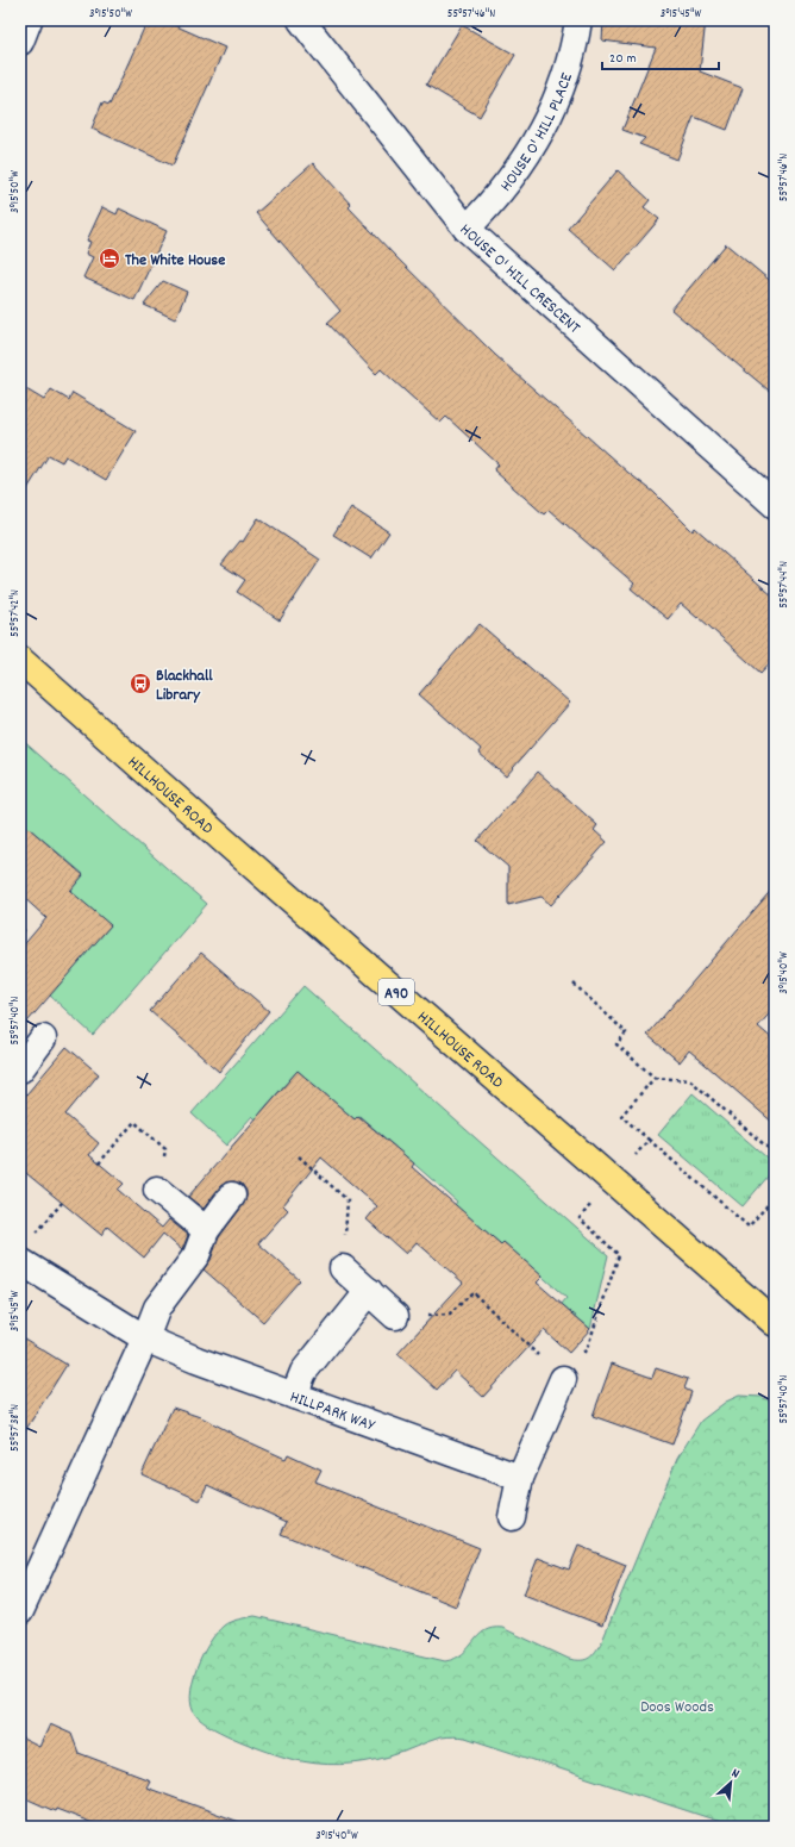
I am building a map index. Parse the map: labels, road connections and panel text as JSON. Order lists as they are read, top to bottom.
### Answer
{
  "streets": {
    "main road": ["HILLHOUSE ROAD", "A90"],
    "street": ["HOUSE O' HILL PLACE", "HOUSE O' HILL CRESCENT", "HILLPARK WAY"]
  },
  "crossings": [
    ["HOUSE O' HILL PLACE", "HOUSE O' HILL CRESCENT"]
  ],
  "parks": ["Doos Woods"],
  "places": {
    "hotel": ["The White House"],
    "bus stop": ["Blackhall Library"]
  },
  "scale_bar": "20 m",
  "north": "top right",
  "coordinates": [
    "3°15'50\"W",
    "55°57'46\"N",
    "3°15'45\"W",
    "55°57'44\"N",
    "55°57'42\"N",
    "3°15'40\"W",
    "55°57'40\"N",
    "55°57'38\"N"
  ]
}
